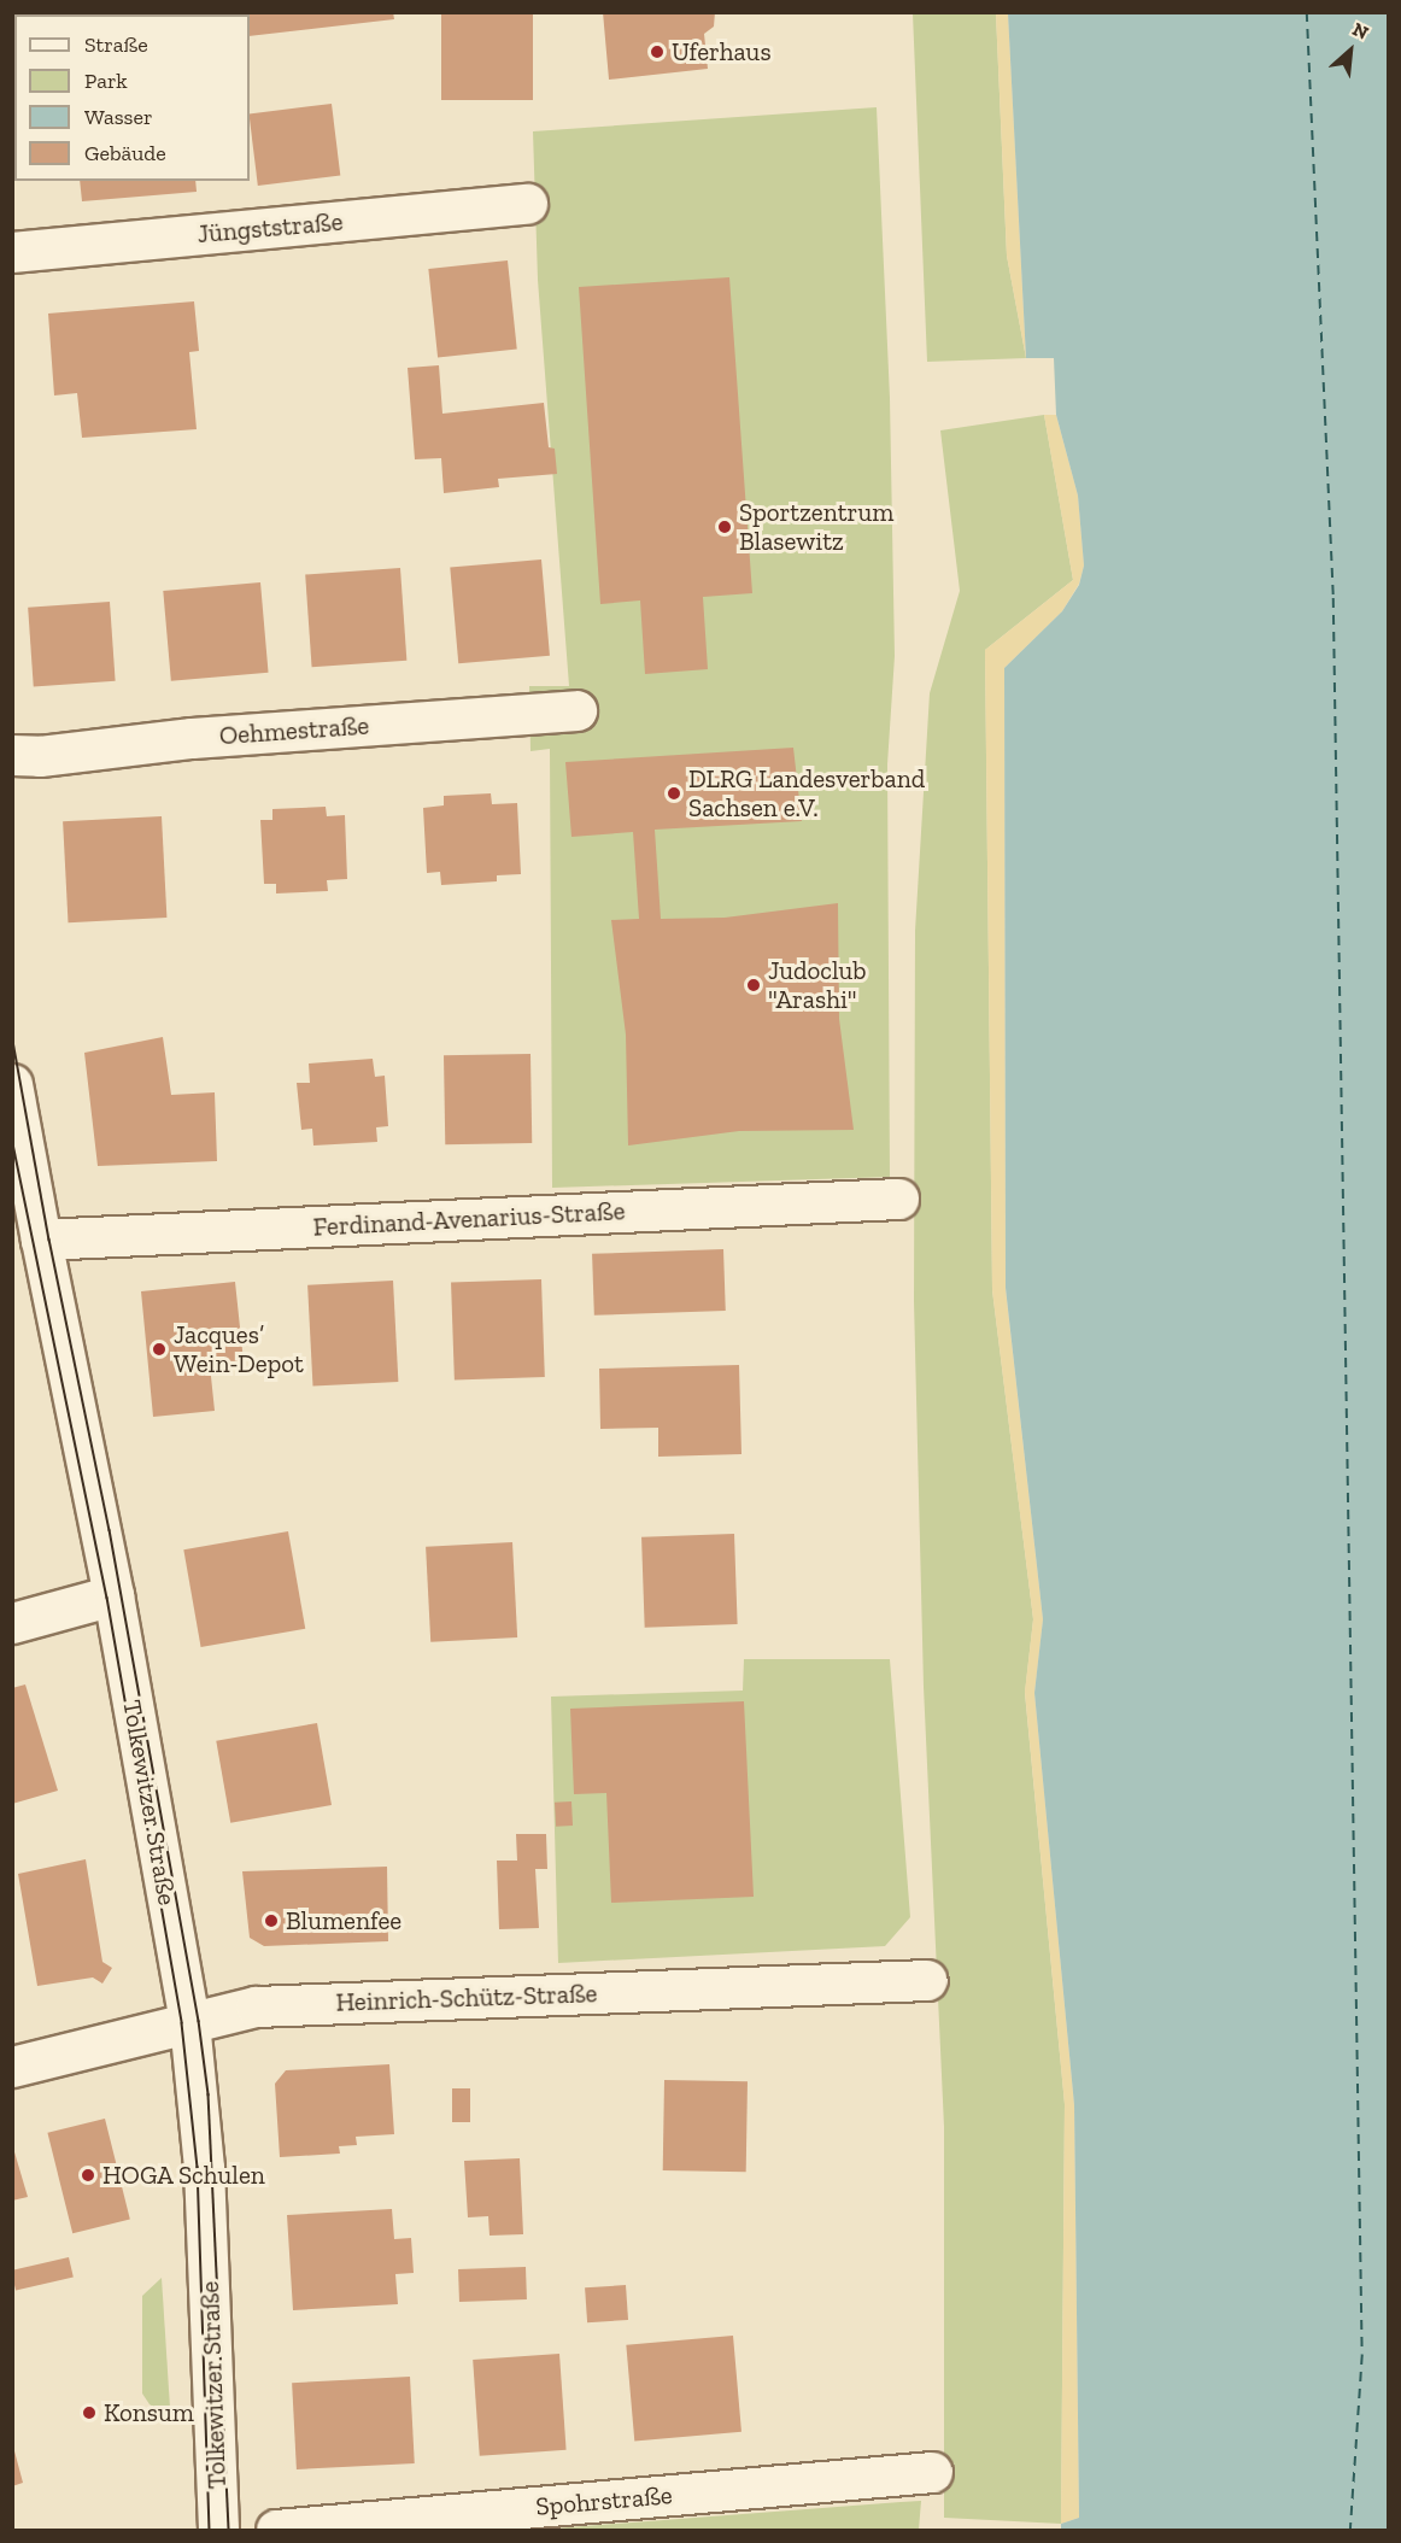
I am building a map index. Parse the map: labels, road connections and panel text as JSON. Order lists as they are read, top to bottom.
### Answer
{
  "streets": {
    "street": [
      "Jüngststraße",
      "Oehmestraße",
      "Ferdinand-Avenarius-Straße",
      "Tolkewitzer Straße",
      "Heinrich-Schütz-Straße",
      "Spohrstraße"
    ]
  },
  "crossings": [
    ["Ferdinand-Avenarius-Straße", "Tolkewitzer Straße"],
    ["Tolkewitzer Straße", "Heinrich-Schütz-Straße"]
  ],
  "places": [
    "Uferhaus",
    "Sportzentrum Blasewitz",
    "DLRG Landesverband Sachsen e.V.",
    "Judoclub \"Arashi\"",
    "Jacques’ Wein-Depot",
    "Blumenfee",
    "HOGA Schulen",
    "Konsum"
  ],
  "legend": [
    "Straße",
    "Park",
    "Wasser",
    "Gebäude"
  ],
  "north": "top right"
}
